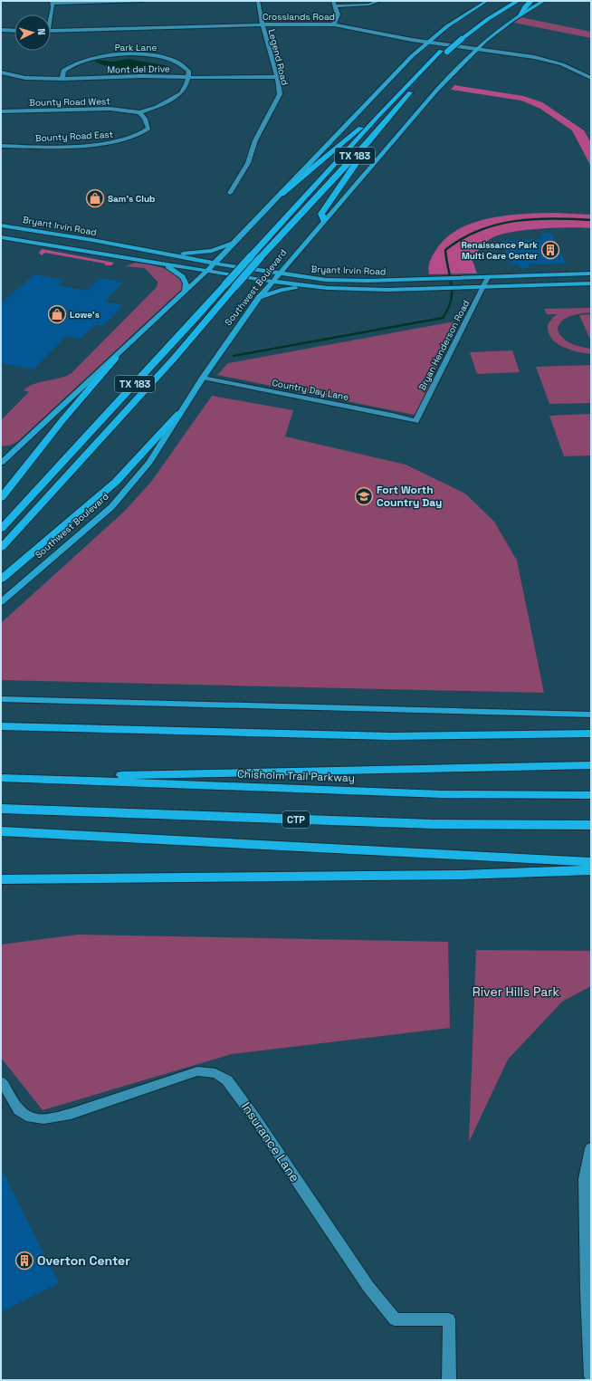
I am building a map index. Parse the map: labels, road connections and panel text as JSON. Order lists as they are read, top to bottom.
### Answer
{
  "streets": {
    "highway": [
      "TX 183",
      "Southwest Boulevard",
      "Chisholm Trail Parkway",
      "CTP"
    ],
    "main road": ["Bryant Irvin Road"],
    "street": [
      "Crosslands Road",
      "Park Lane",
      "Legend Road",
      "Mont del Drive",
      "Bounty Road West",
      "Bounty Road East",
      "Bryan Henderson Road",
      "Country Day Lane",
      "Insurance Lane"
    ]
  },
  "crossings": [
    ["Crosslands Road", "Legend Road"],
    ["Crosslands Road", "Southwest Boulevard"],
    ["Park Lane", "Mont del Drive"],
    ["Legend Road", "Mont del Drive"],
    ["Bounty Road West", "Bounty Road East"],
    ["Bryant Irvin Road", "Southwest Boulevard"],
    ["Bryant Irvin Road", "Bryan Henderson Road"],
    ["Southwest Boulevard", "Country Day Lane"],
    ["Bryan Henderson Road", "Country Day Lane"]
  ],
  "parks": ["River Hills Park"],
  "places": {
    "shop": ["Sam's Club", "Lowe's"],
    "building": ["Renaissance Park Multi Care Center", "Overton Center"],
    "school or university": ["Fort Worth Country Day"]
  },
  "north": "right"
}
